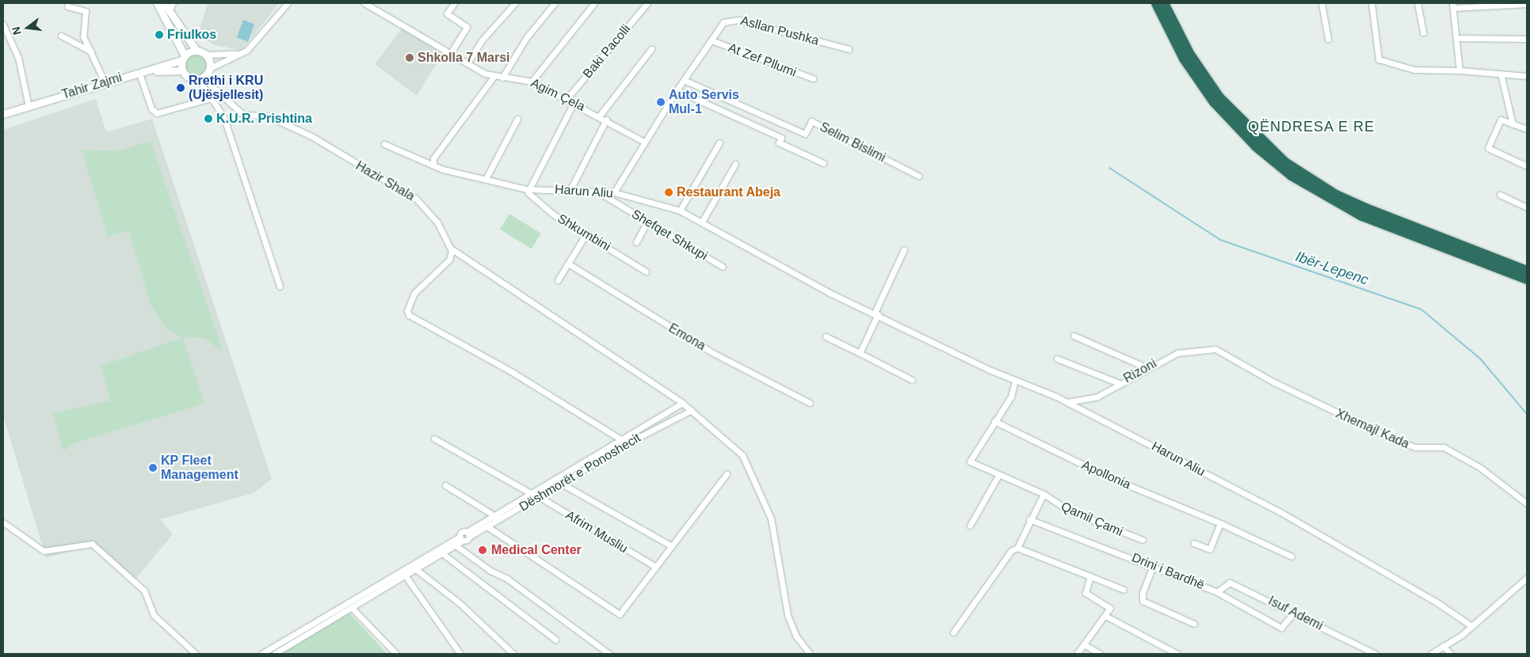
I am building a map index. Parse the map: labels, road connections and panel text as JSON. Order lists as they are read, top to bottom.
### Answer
{
  "streets": {
    "street": [
      "Asllan Pushka",
      "Baki Pacolli",
      "At Zef Pllumi",
      "Tahir Zajmi",
      "Agim Çela",
      "Selim Bislimi",
      "Hazir Shala",
      "Harun Aliu",
      "Shkumbini",
      "Shefqet Shkupi",
      "Emona",
      "Rizoni",
      "Xhemajl Kada",
      "Dëshmorët e Ponoshecit",
      "Apollonia",
      "Qamil Çami",
      "Afrim Musliu",
      "Drini i Bardhë",
      "Isuf Ademi"
    ]
  },
  "crossings": [
    ["Asllan Pushka", "At Zef Pllumi"],
    ["Asllan Pushka", "Agim Çela"],
    ["Asllan Pushka", "Selim Bislimi"],
    ["Asllan Pushka", "Harun Aliu"],
    ["Baki Pacolli", "Agim Çela"],
    ["Tahir Zajmi", "Hazir Shala"],
    ["Harun Aliu", "Shkumbini"],
    ["Harun Aliu", "Shefqet Shkupi"],
    ["Harun Aliu", "Rizoni"],
    ["Rizoni", "Xhemajl Kada"],
    ["Dëshmorët e Ponoshecit", "Afrim Musliu"],
    ["Apollonia", "Qamil Çami"],
    ["Drini i Bardhë", "Isuf Ademi"]
  ],
  "districts": ["QËNDRESA E RE"],
  "water": ["Ibër-Lepenc"],
  "places": [
    "Friulkos",
    "Shkolla 7 Marsi",
    "Rrethi i KRU (Ujësjellesit)",
    "Auto Servis Mul-1",
    "K.U.R. Prishtina",
    "Restaurant Abeja",
    "KP Fleet Management",
    "Medical Center"
  ],
  "north": "left"
}
